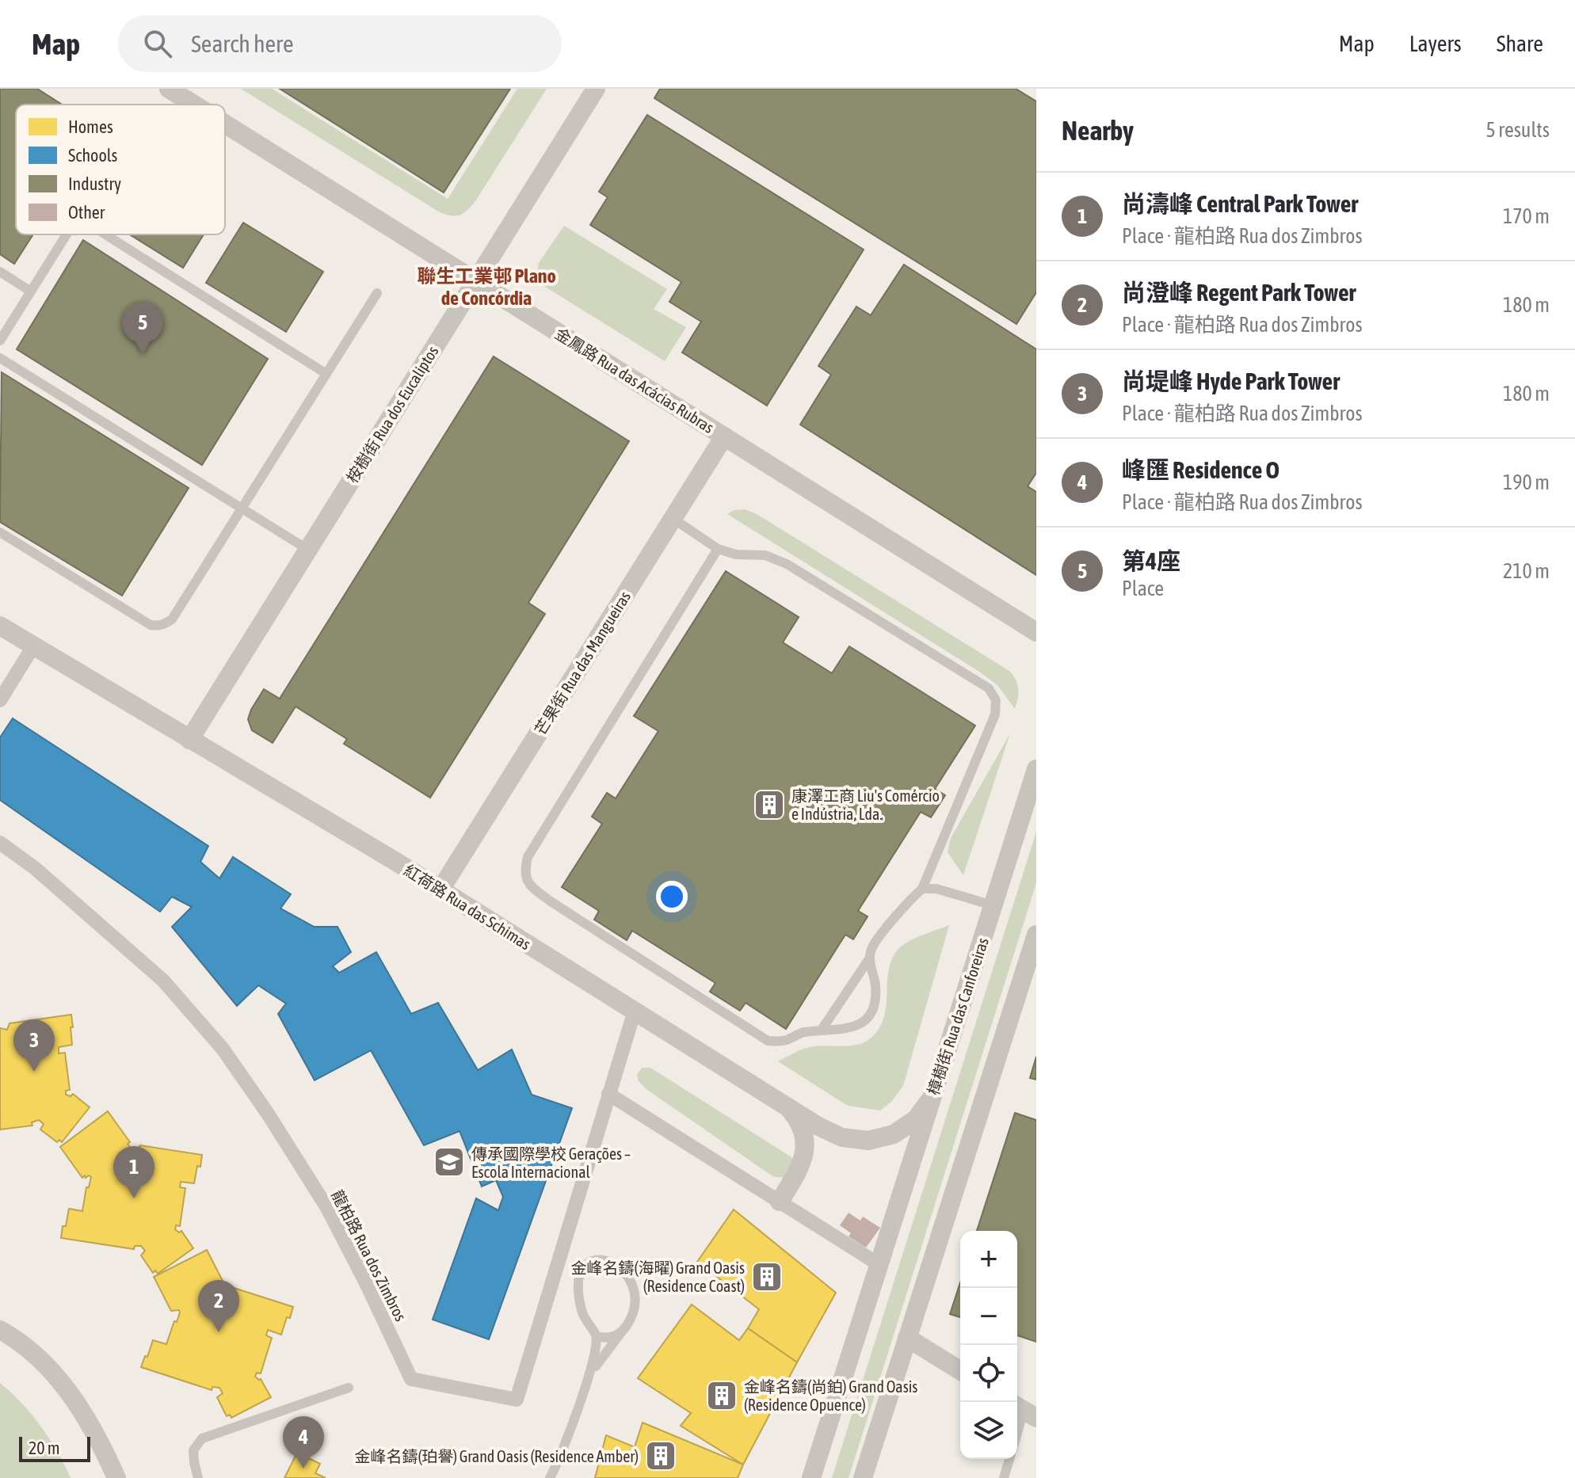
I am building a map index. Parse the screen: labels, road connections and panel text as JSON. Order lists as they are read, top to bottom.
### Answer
{
  "streets": {
    "street": [
      "金鳳路 Rua das Acácias Rubras",
      "桉樹街 Rua dos Eucaliptos",
      "芒果街 Rua das Mangueiras",
      "紅荷路 Rua das Schimas",
      "樟樹街 Rua das Canforeiras",
      "龍柏路 Rua dos Zimbros"
    ]
  },
  "crossings": [
    ["金鳳路 Rua das Acácias Rubras", "桉樹街 Rua dos Eucaliptos"],
    ["金鳳路 Rua das Acácias Rubras", "芒果街 Rua das Mangueiras"],
    ["桉樹街 Rua dos Eucaliptos", "紅荷路 Rua das Schimas"],
    ["芒果街 Rua das Mangueiras", "紅荷路 Rua das Schimas"],
    ["紅荷路 Rua das Schimas", "樟樹街 Rua das Canforeiras"],
    ["紅荷路 Rua das Schimas", "龍柏路 Rua dos Zimbros"]
  ],
  "districts": ["聯生工業邨 Plano de Concórdia"],
  "places": {
    "building": [
      "康澤工商 Liu's Comércio e Indústria, Lda.",
      "金峰名鑄(海曜) Grand Oasis (Residence Coast)",
      "金峰名鑄(尚鉑) Grand Oasis (Residence Opuence)",
      "金峰名鑄(珀譽) Grand Oasis (Residence Amber)"
    ],
    "school or university": ["傳承國際學校 Gerações – Escola Internacional"]
  },
  "legend": [
    "Homes",
    "Schools",
    "Industry",
    "Other"
  ],
  "scale_bar": "20 m",
  "page": {
    "header": "Map",
    "search": "Search here",
    "nav": ["Map", "Layers", "Share"],
    "heading": ["Nearby", "5 results"],
    "list": [
      {
        "mark": "1",
        "name": "尚濤峰 Central Park Tower",
        "note": "Place · 龍柏路 Rua dos Zimbros",
        "value": "170 m"
      },
      {
        "mark": "2",
        "name": "尚澄峰 Regent Park Tower",
        "note": "Place · 龍柏路 Rua dos Zimbros",
        "value": "180 m"
      },
      {
        "mark": "3",
        "name": "尚堤峰 Hyde Park Tower",
        "note": "Place · 龍柏路 Rua dos Zimbros",
        "value": "180 m"
      },
      {
        "mark": "4",
        "name": "峰匯 Residence O",
        "note": "Place · 龍柏路 Rua dos Zimbros",
        "value": "190 m"
      },
      {
        "mark": "5",
        "name": "第4座",
        "note": "Place",
        "value": "210 m"
      }
    ],
    "pins": [
      "5",
      "3",
      "1",
      "2",
      "4"
    ],
    "map_buttons": ["+", "−"],
    "scale": "20 m"
  }
}
